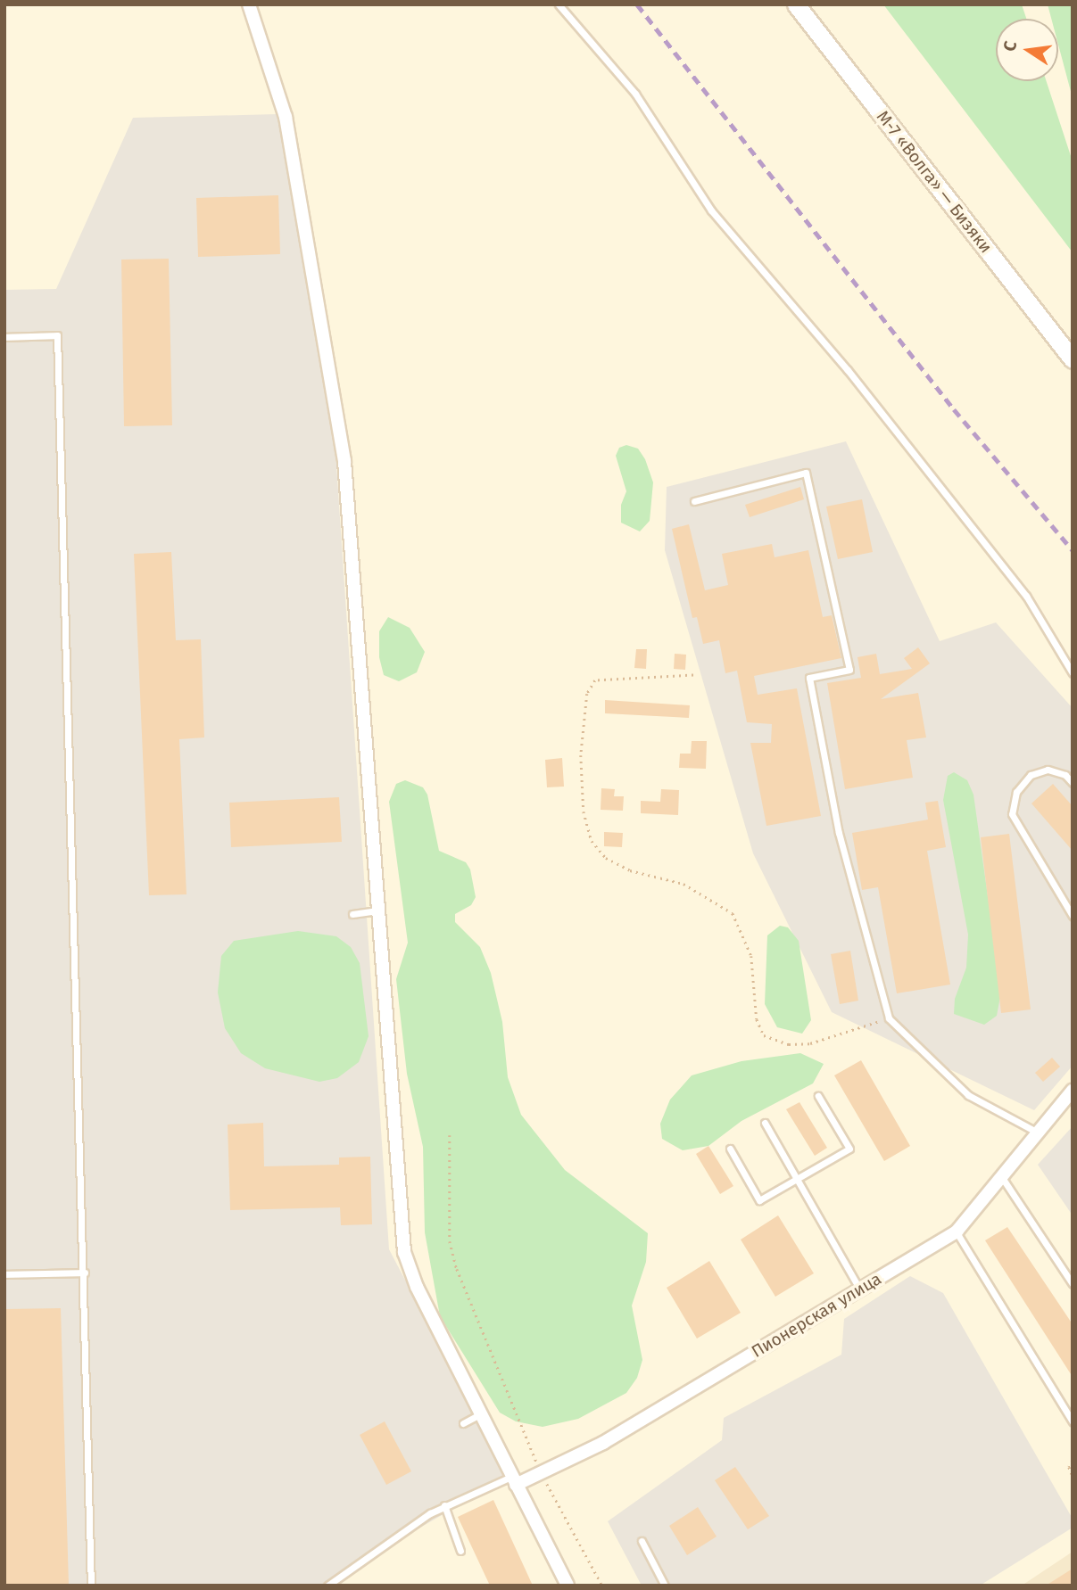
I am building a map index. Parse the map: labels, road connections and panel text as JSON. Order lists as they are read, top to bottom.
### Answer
{
  "streets": {
    "main road": ["М-7 «Волга» — Бизяки"],
    "street": ["Пионерская улица"]
  },
  "north": "left"
}
